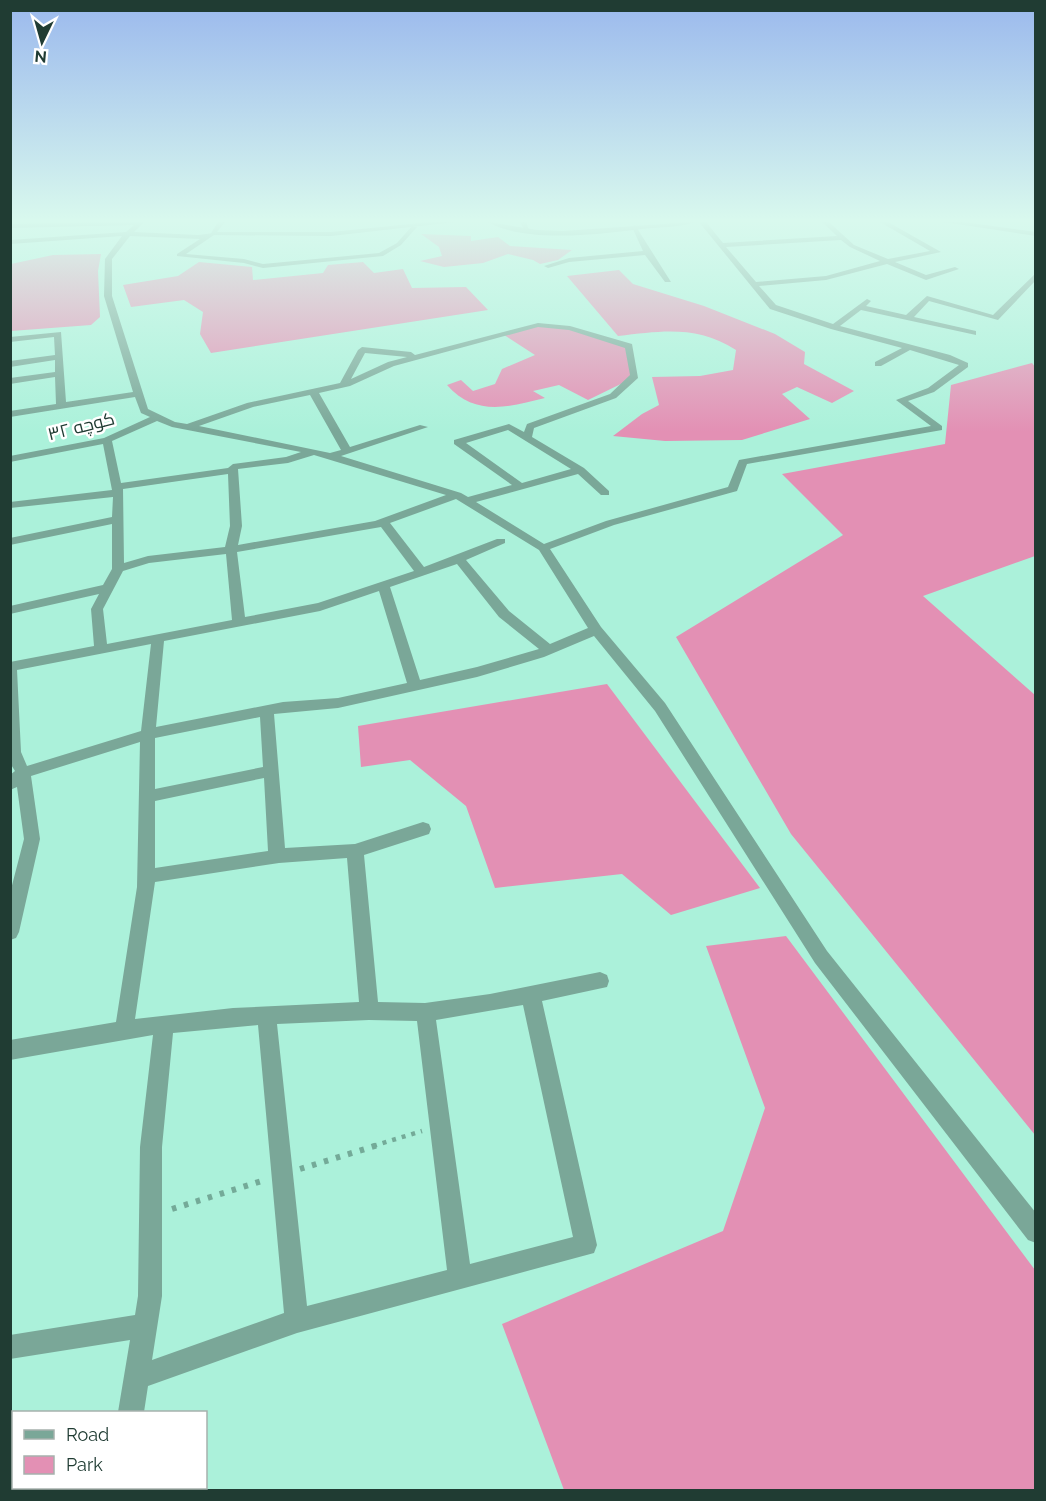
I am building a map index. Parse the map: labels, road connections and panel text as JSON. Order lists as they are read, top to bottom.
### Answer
{
  "streets": {
    "street": ["کوچه ۳۲"]
  },
  "legend": ["Road", "Park"],
  "north": "bottom"
}
